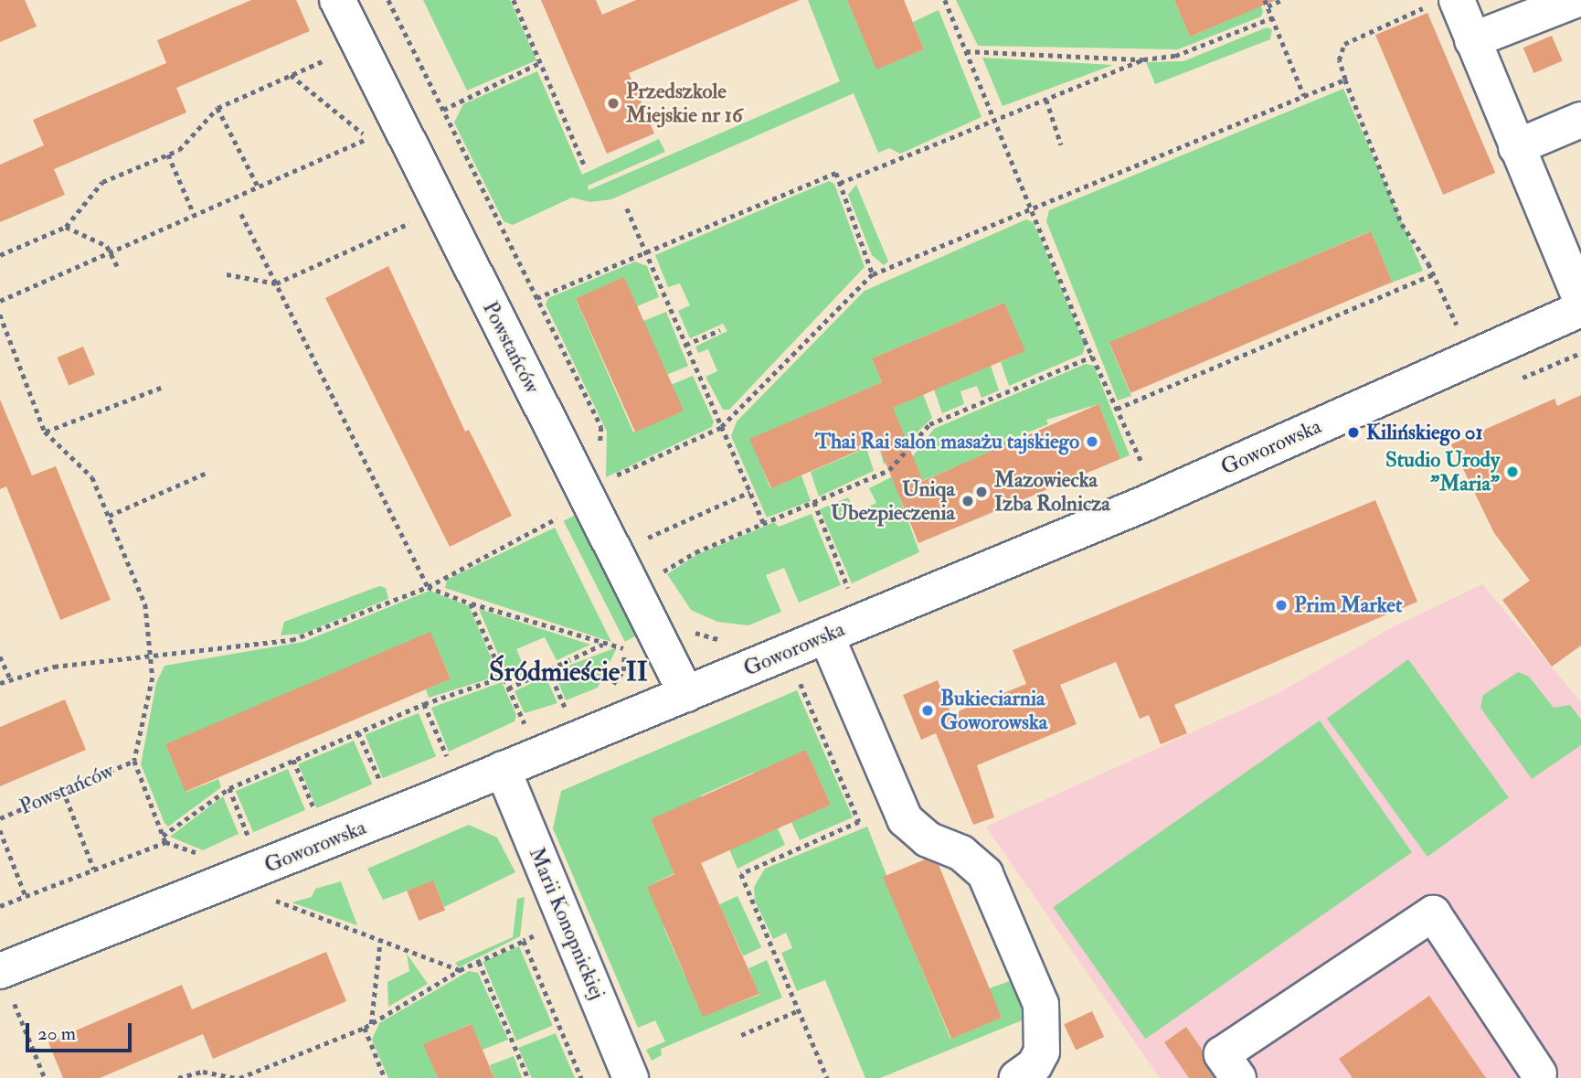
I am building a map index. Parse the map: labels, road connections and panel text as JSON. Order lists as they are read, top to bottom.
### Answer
{
  "streets": {
    "street": ["Powstańców", "Goworowska", "Marii Konopnickiej"]
  },
  "crossings": [
    ["Powstańców", "Goworowska"],
    ["Goworowska", "Marii Konopnickiej"]
  ],
  "districts": ["Śródmieście II"],
  "places": [
    "Przedszkole Miejskie nr 16",
    "Kilińskiego 01",
    "Thai Rai salon masażu tajskiego",
    "Studio Urody \"Maria\"",
    "Mazowiecka Izba Rolnicza",
    "Uniqa Ubezpieczenia",
    "Prim Market",
    "Bukieciarnia Goworowska"
  ],
  "scale_bar": "20 m"
}
